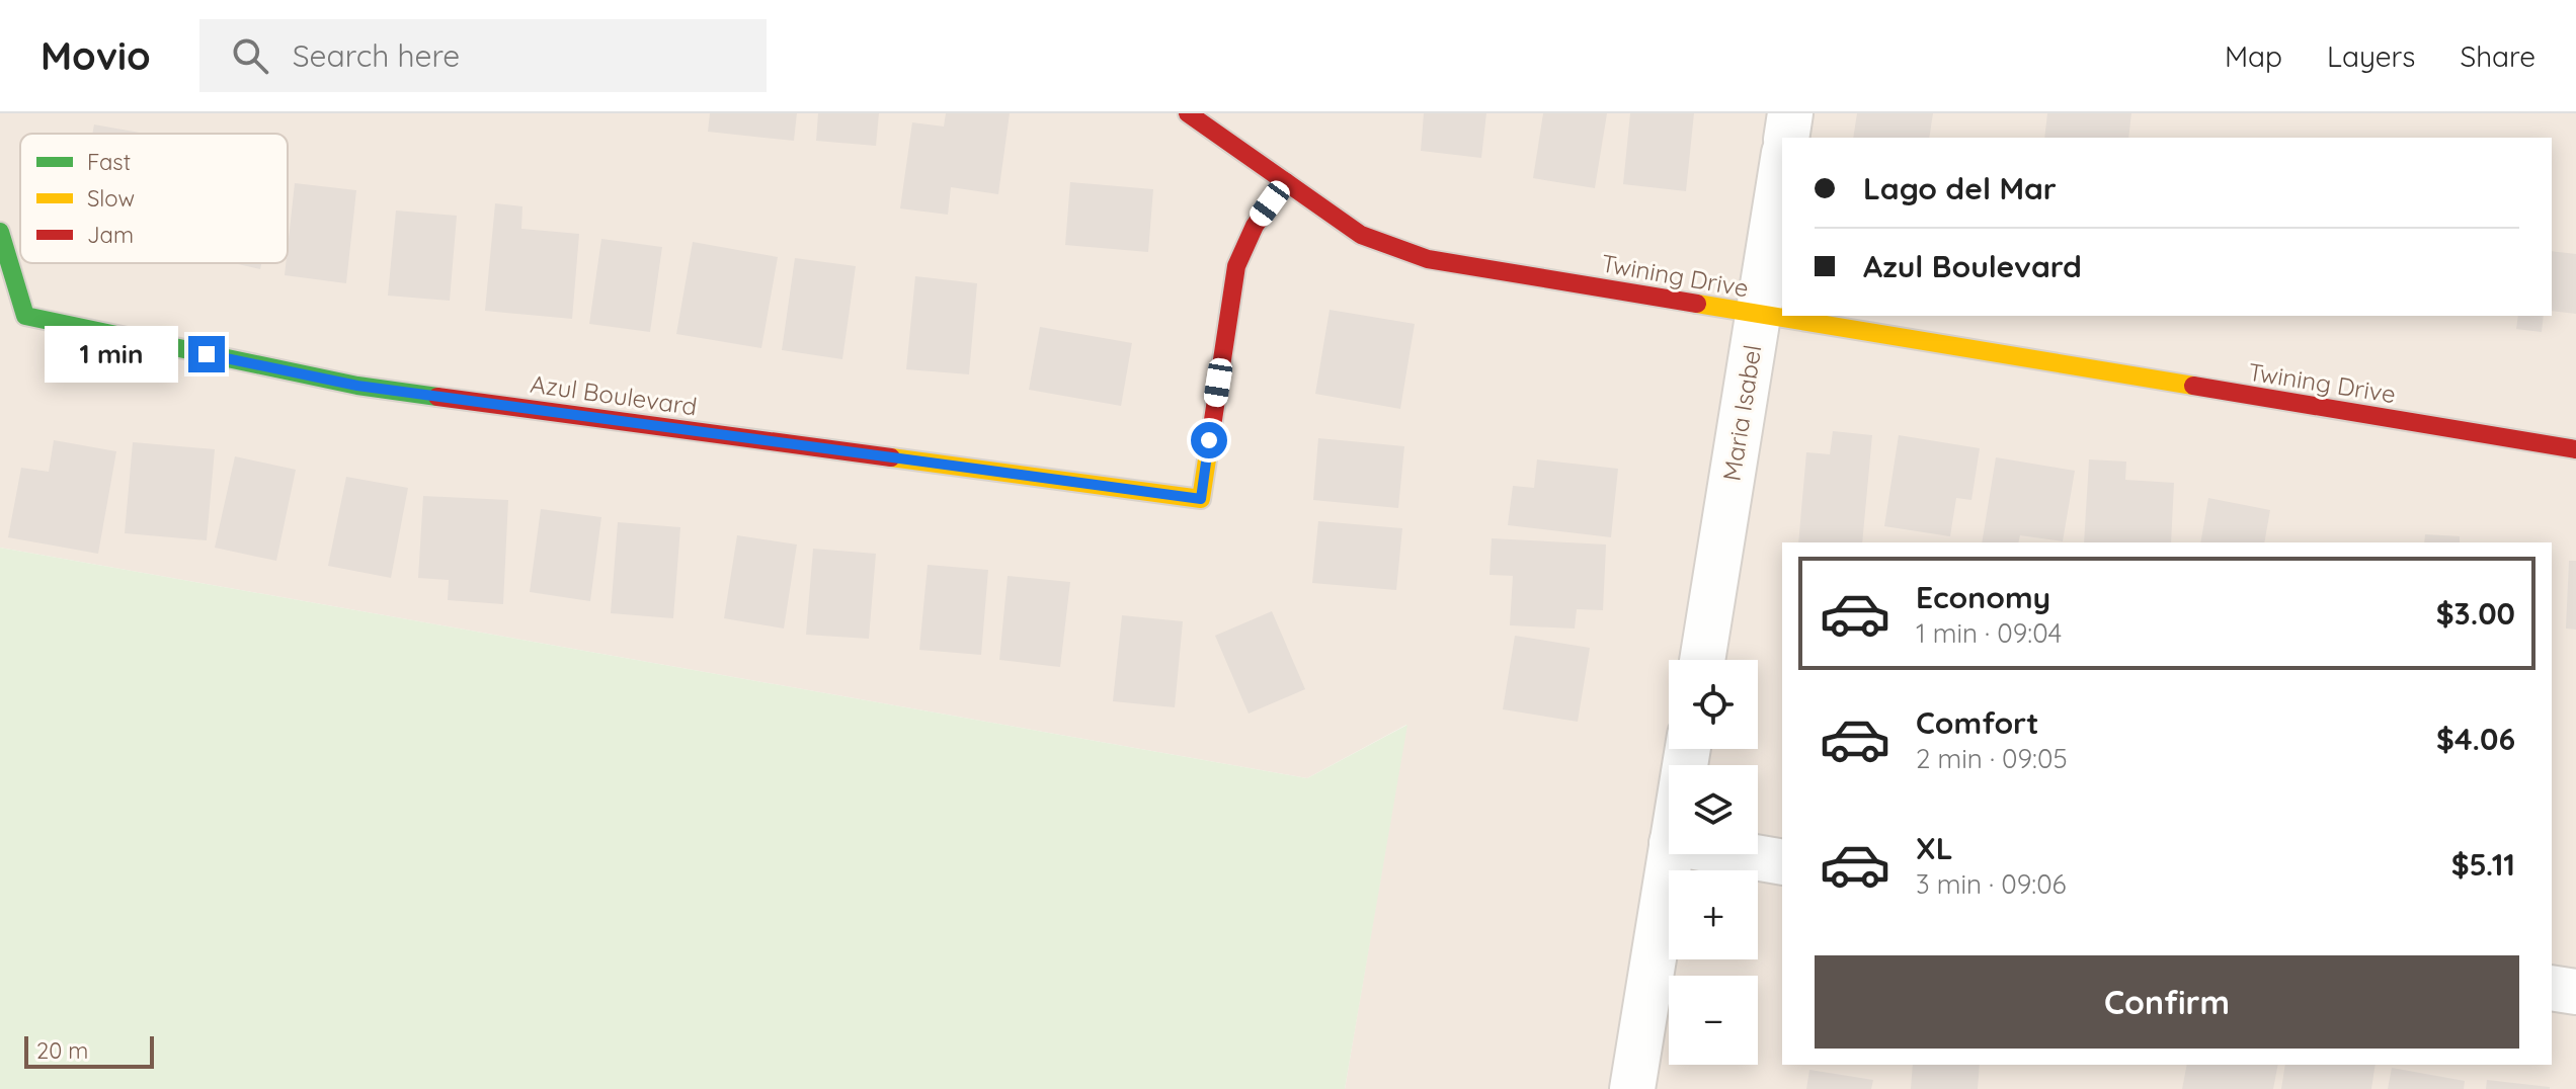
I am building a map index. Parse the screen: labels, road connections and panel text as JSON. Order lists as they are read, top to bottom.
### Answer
{
  "streets": {
    "street": ["Twining Drive", "Azul Boulevard", "Maria Isabel"]
  },
  "crossings": [
    ["Twining Drive", "Azul Boulevard"],
    ["Twining Drive", "Maria Isabel"]
  ],
  "legend": ["Fast", "Slow", "Jam"],
  "scale_bar": "20 m",
  "page": {
    "header": "Movio",
    "search": "Search here",
    "nav": ["Map", "Layers", "Share"],
    "banner": ["Lago del Mar", "Azul Boulevard"],
    "bubble": "1 min",
    "list": [
      {
        "name": "Economy",
        "note": "1 min · 09:04",
        "value": "$3.00"
      },
      {
        "name": "Comfort",
        "note": "2 min · 09:05",
        "value": "$4.06"
      },
      {
        "name": "XL",
        "note": "3 min · 09:06",
        "value": "$5.11"
      }
    ],
    "map_buttons": ["+", "−"],
    "buttons": "Confirm",
    "scale": "20 m"
  }
}
